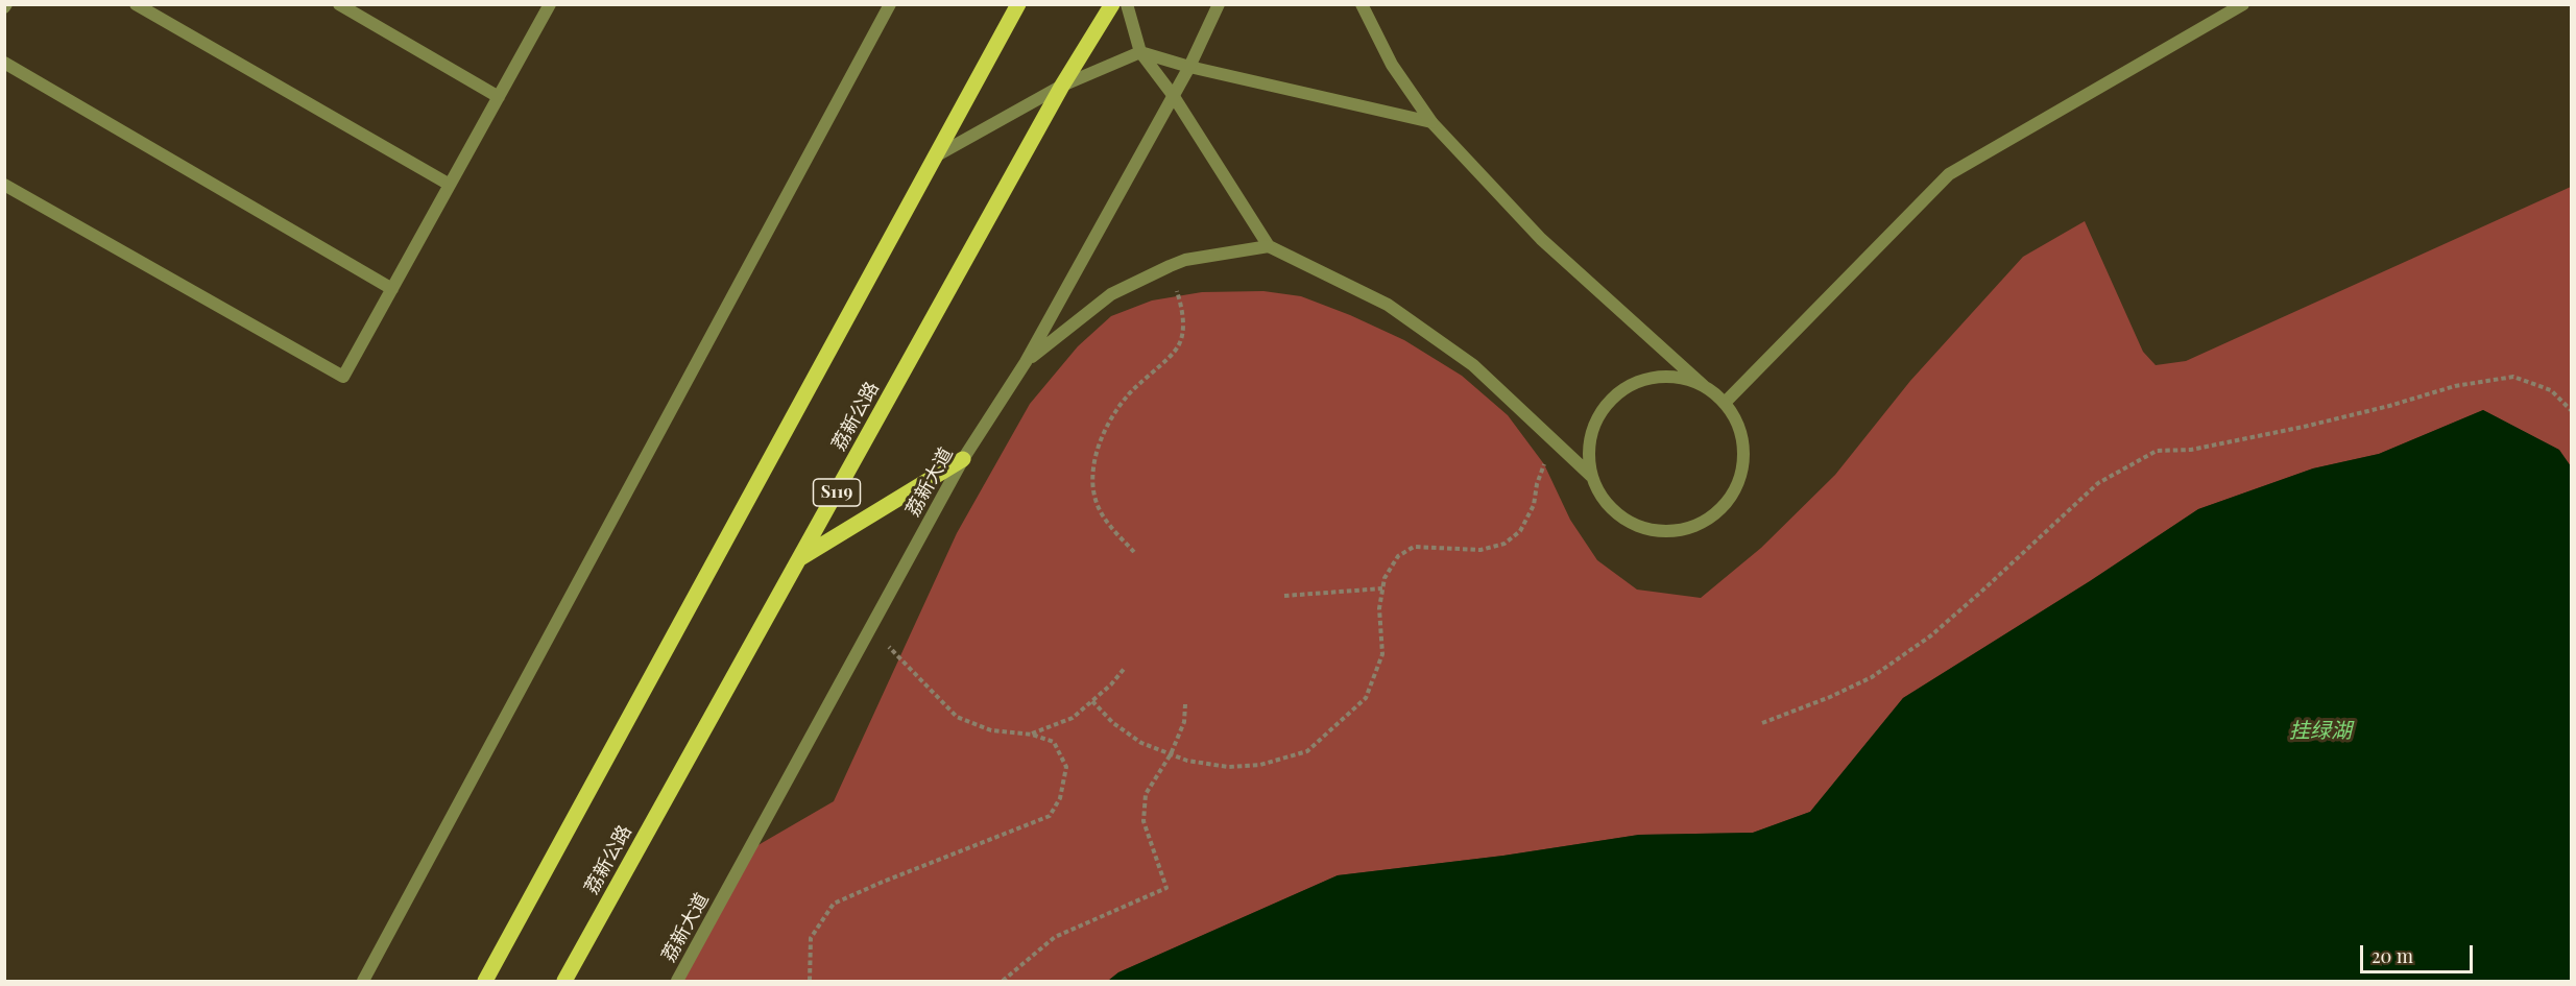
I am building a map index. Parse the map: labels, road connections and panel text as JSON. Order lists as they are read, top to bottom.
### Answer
{
  "streets": {
    "main road": ["荔新公路", "S119"],
    "street": ["荔新大道"]
  },
  "water": ["挂绿湖"],
  "scale_bar": "20 m"
}
